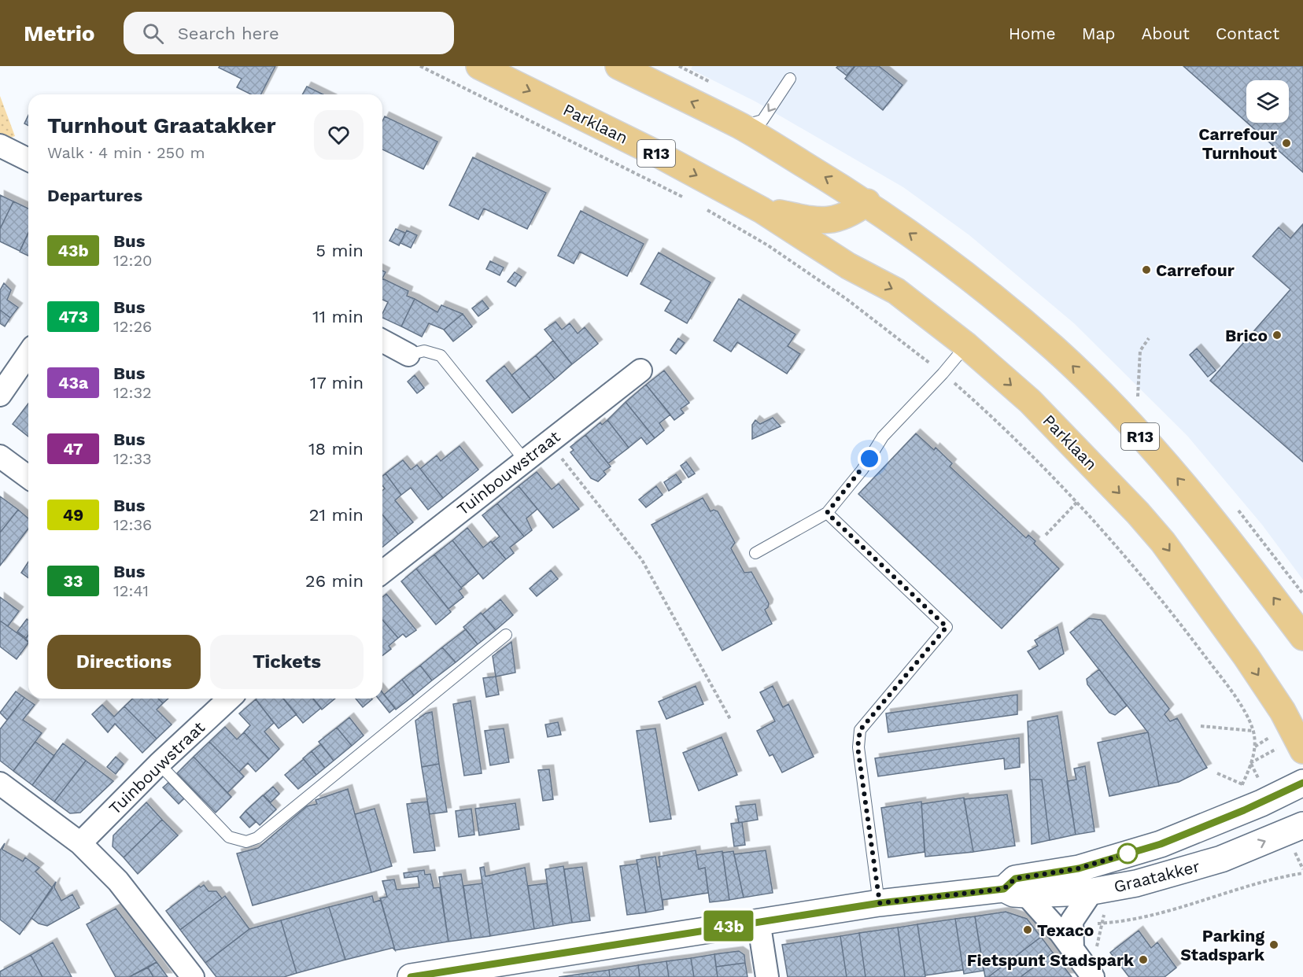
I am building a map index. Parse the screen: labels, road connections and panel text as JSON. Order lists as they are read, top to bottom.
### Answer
{
  "streets": {
    "main road": ["Parklaan", "R13"],
    "street": ["Tuinbouwstraat", "Graatakker"]
  },
  "crossings": [
    ["Parklaan", "R13"]
  ],
  "places": [
    "Carrefour Turnhout",
    "Carrefour",
    "Brico",
    "Texaco",
    "Parking Stadspark",
    "Fietspunt Stadspark"
  ],
  "lines": ["bus line 43b"],
  "page": {
    "header": "Metrio",
    "search": "Search here",
    "nav": [
      "Home",
      "Map",
      "About",
      "Contact"
    ],
    "on_map": "43b",
    "heading": [
      ["Turnhout Graatakker", "Walk · 4 min · 250 m"],
      "Departures"
    ],
    "list": [
      {
        "mark": "43b",
        "name": "Bus",
        "note": "12:20",
        "value": "5 min"
      },
      {
        "mark": "473",
        "name": "Bus",
        "note": "12:26",
        "value": "11 min"
      },
      {
        "mark": "43a",
        "name": "Bus",
        "note": "12:32",
        "value": "17 min"
      },
      {
        "mark": "47",
        "name": "Bus",
        "note": "12:33",
        "value": "18 min"
      },
      {
        "mark": "49",
        "name": "Bus",
        "note": "12:36",
        "value": "21 min"
      },
      {
        "mark": "33",
        "name": "Bus",
        "note": "12:41",
        "value": "26 min"
      }
    ],
    "buttons": ["Directions", "Tickets"]
  }
}
